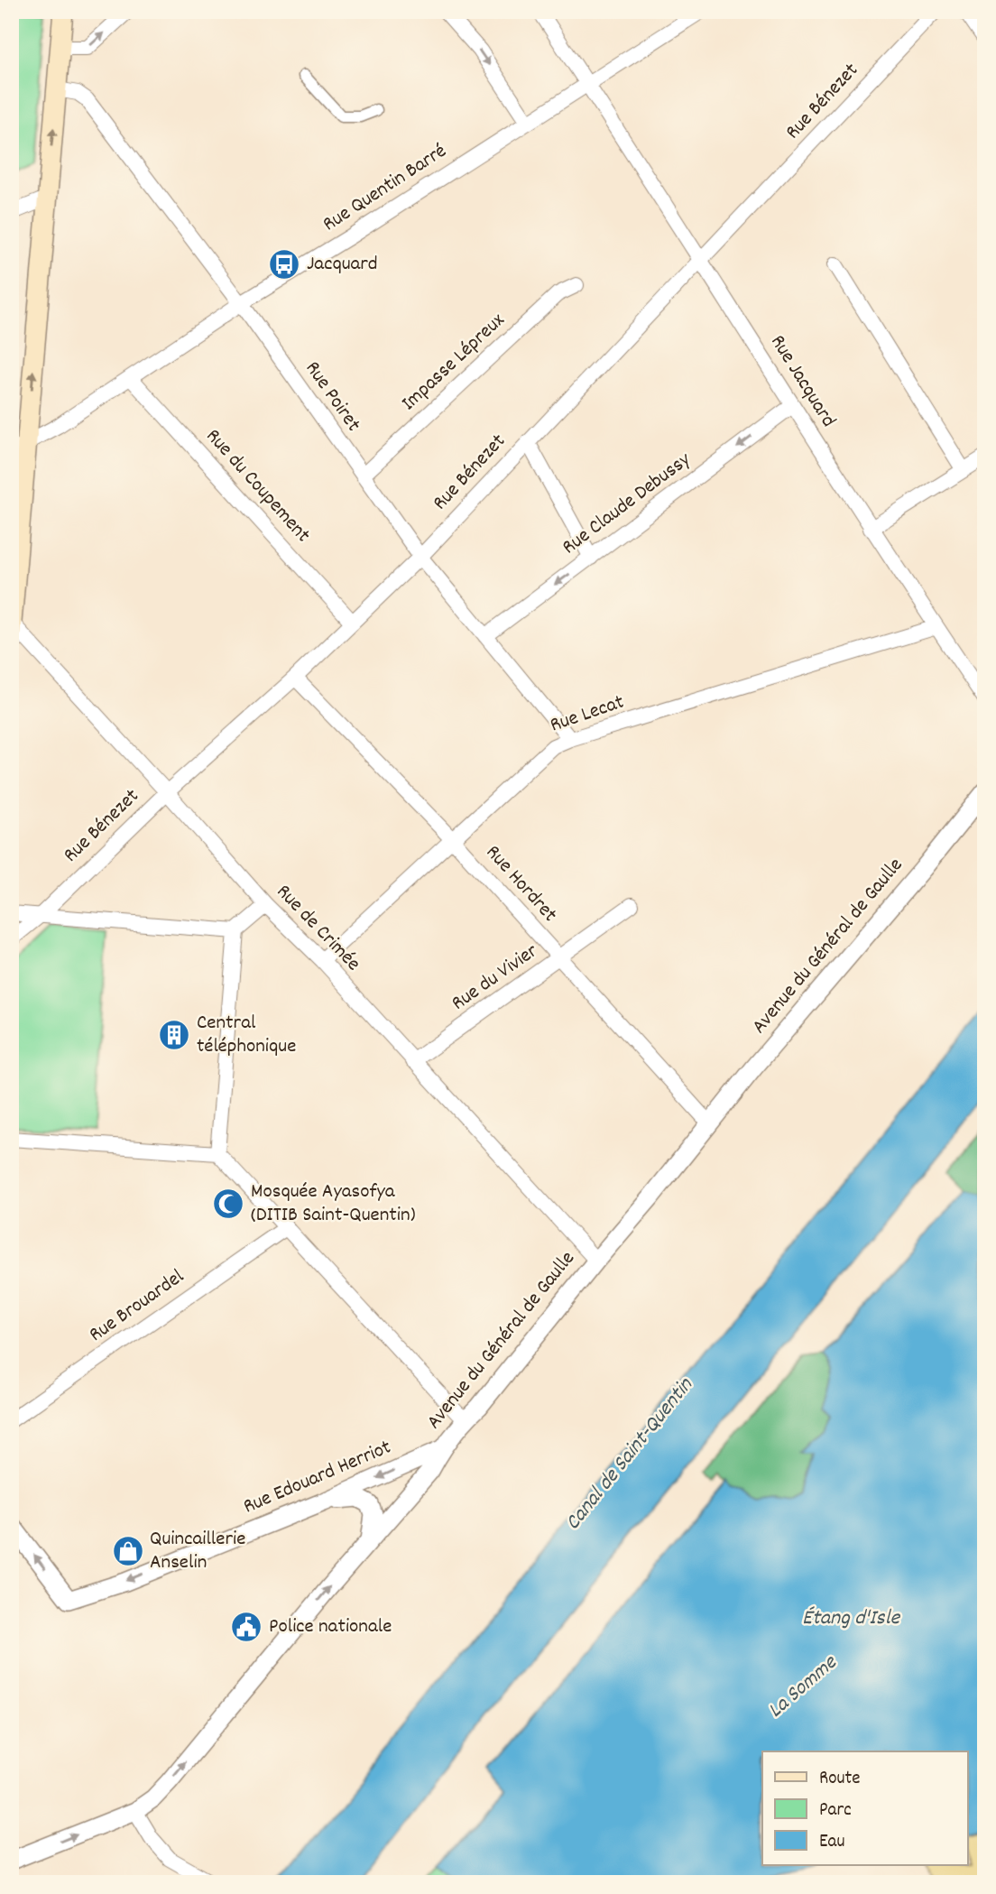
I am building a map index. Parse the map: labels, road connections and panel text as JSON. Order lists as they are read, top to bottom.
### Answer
{
  "streets": {
    "street": [
      "Rue Bénezet",
      "Rue Quentin Barré",
      "Impasse Lépreux",
      "Rue Jacquard",
      "Rue Poiret",
      "Rue du Coupement",
      "Rue Claude Debussy",
      "Rue Lecat",
      "Rue Hordret",
      "Rue de Crimée",
      "Avenue du Général de Gaulle",
      "Rue du Vivier",
      "Rue Brouardel",
      "Rue Edouard Herriot"
    ]
  },
  "crossings": [
    ["Rue Bénezet", "Rue Jacquard"],
    ["Rue Bénezet", "Rue Poiret"],
    ["Rue Bénezet", "Rue du Coupement"],
    ["Rue Bénezet", "Rue Hordret"],
    ["Rue Bénezet", "Rue de Crimée"],
    ["Rue Quentin Barré", "Rue Jacquard"],
    ["Rue Quentin Barré", "Rue Poiret"],
    ["Rue Quentin Barré", "Rue du Coupement"],
    ["Impasse Lépreux", "Rue Poiret"],
    ["Rue Jacquard", "Rue Claude Debussy"],
    ["Rue Jacquard", "Rue Lecat"],
    ["Rue Poiret", "Rue Claude Debussy"],
    ["Rue Poiret", "Rue Lecat"],
    ["Rue Lecat", "Rue Hordret"],
    ["Rue Lecat", "Rue de Crimée"],
    ["Rue Hordret", "Avenue du Général de Gaulle"],
    ["Rue Hordret", "Rue du Vivier"],
    ["Rue de Crimée", "Avenue du Général de Gaulle"],
    ["Rue de Crimée", "Rue du Vivier"],
    ["Avenue du Général de Gaulle", "Rue Edouard Herriot"]
  ],
  "one_way": ["Rue Claude Debussy", "Rue Edouard Herriot"],
  "water": ["Canal de Saint-Quentin", "Étang d'Isle", "La Somme"],
  "places": {
    "bus stop": ["Jacquard"],
    "building": ["Central téléphonique"],
    "mosque": ["Mosquée Ayasofya (DITIB Saint-Quentin)"],
    "shop": ["Quincaillerie Anselin"],
    "public building": ["Police nationale"]
  },
  "legend": ["Route", "Parc", "Eau"]
}
